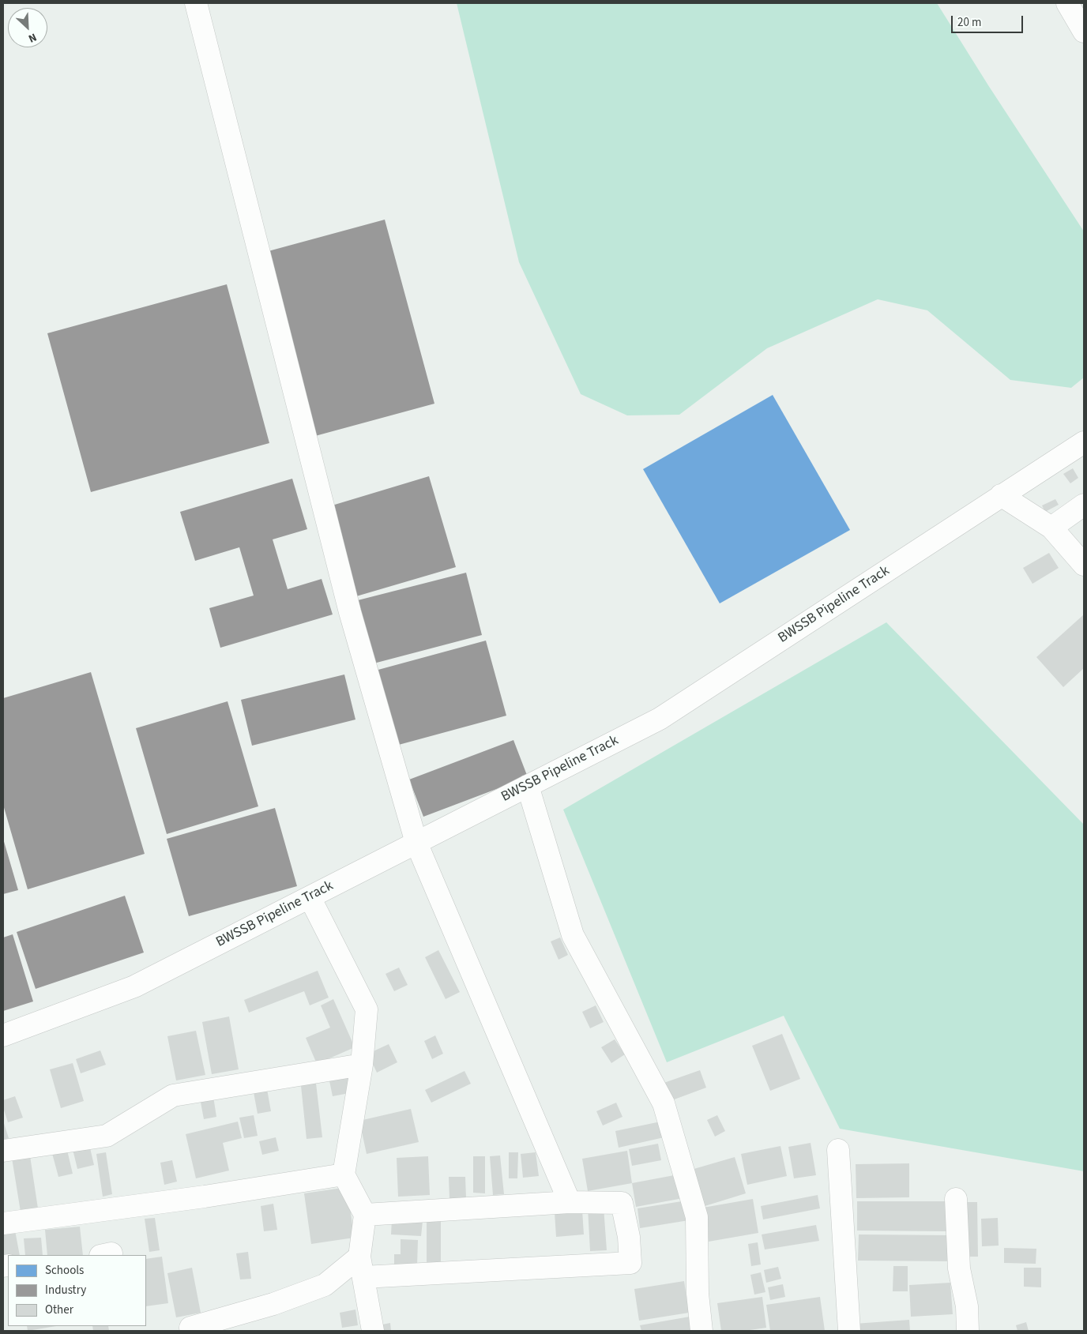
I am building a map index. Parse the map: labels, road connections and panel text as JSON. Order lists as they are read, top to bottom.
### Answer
{
  "streets": {
    "street": ["BWSSB Pipeline Track"]
  },
  "legend": ["Schools", "Industry", "Other"],
  "scale_bar": "20 m",
  "north": "bottom right"
}
